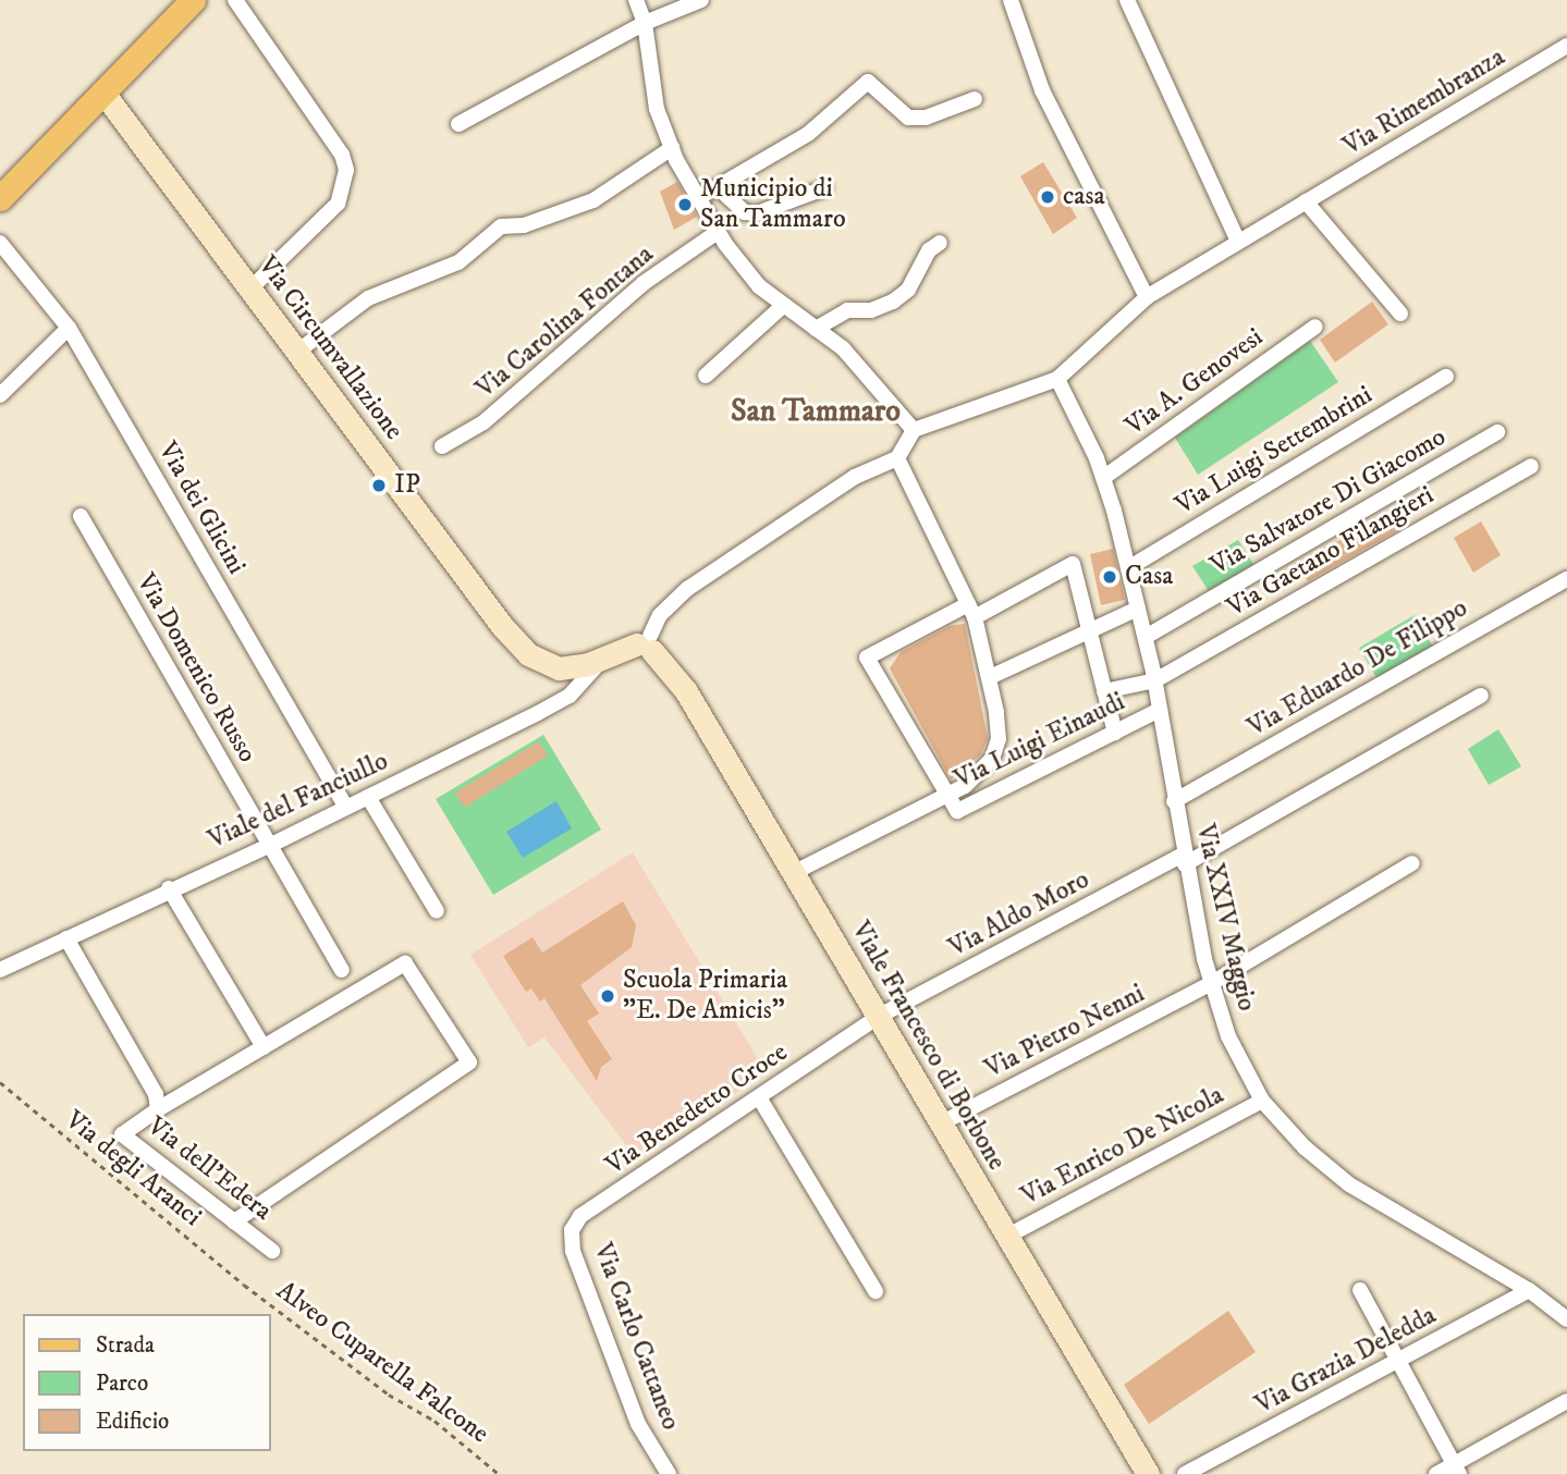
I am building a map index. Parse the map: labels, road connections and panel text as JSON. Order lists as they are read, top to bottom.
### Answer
{
  "streets": {
    "street": [
      "Via Rimembranza",
      "Via Carolina Fontana",
      "Via Circumvallazione",
      "Via A. Genovesi",
      "Via Luigi Settembrini",
      "Via Salvatore Di Giacomo",
      "Via dei Glicini",
      "Via Gaetano Filangieri",
      "Via Domenico Russo",
      "Via Eduardo De Filippo",
      "Via Luigi Einaudi",
      "Viale del Fanciullo",
      "Via Aldo Moro",
      "Via XXIV Maggio",
      "Via Pietro Nenni",
      "Viale Francesco di Borbone",
      "Via Benedetto Croce",
      "Via Enrico De Nicola",
      "Via dell'Edera",
      "Via Carlo Cattaneo",
      "Via Grazia Deledda"
    ],
    "path": ["Via degli Aranci", "Alveo Cuparella Falcone"]
  },
  "crossings": [
    ["Via Rimembranza", "Via XXIV Maggio"],
    ["Via Circumvallazione", "Viale del Fanciullo"],
    ["Via Circumvallazione", "Viale Francesco di Borbone"],
    ["Via A. Genovesi", "Via XXIV Maggio"],
    ["Via Luigi Settembrini", "Via XXIV Maggio"],
    ["Via Salvatore Di Giacomo", "Via XXIV Maggio"],
    ["Via dei Glicini", "Viale del Fanciullo"],
    ["Via Gaetano Filangieri", "Via XXIV Maggio"],
    ["Via Domenico Russo", "Viale del Fanciullo"],
    ["Via Eduardo De Filippo", "Via XXIV Maggio"],
    ["Via Luigi Einaudi", "Via XXIV Maggio"],
    ["Viale del Fanciullo", "Via dell'Edera"],
    ["Via Aldo Moro", "Via XXIV Maggio"],
    ["Via Aldo Moro", "Viale Francesco di Borbone"],
    ["Via Aldo Moro", "Via Benedetto Croce"],
    ["Via XXIV Maggio", "Via Pietro Nenni"],
    ["Via XXIV Maggio", "Via Enrico De Nicola"],
    ["Via XXIV Maggio", "Via Grazia Deledda"],
    ["Via Pietro Nenni", "Viale Francesco di Borbone"],
    ["Viale Francesco di Borbone", "Via Benedetto Croce"],
    ["Viale Francesco di Borbone", "Via Enrico De Nicola"],
    ["Via Benedetto Croce", "Via Carlo Cattaneo"],
    ["Via degli Aranci", "Alveo Cuparella Falcone"]
  ],
  "districts": ["San Tammaro"],
  "places": [
    "casa",
    "Municipio di San Tammaro",
    "IP",
    "Casa",
    "Scuola Primaria \"E. De Amicis\""
  ],
  "legend": ["Strada", "Parco", "Edificio"]
}
